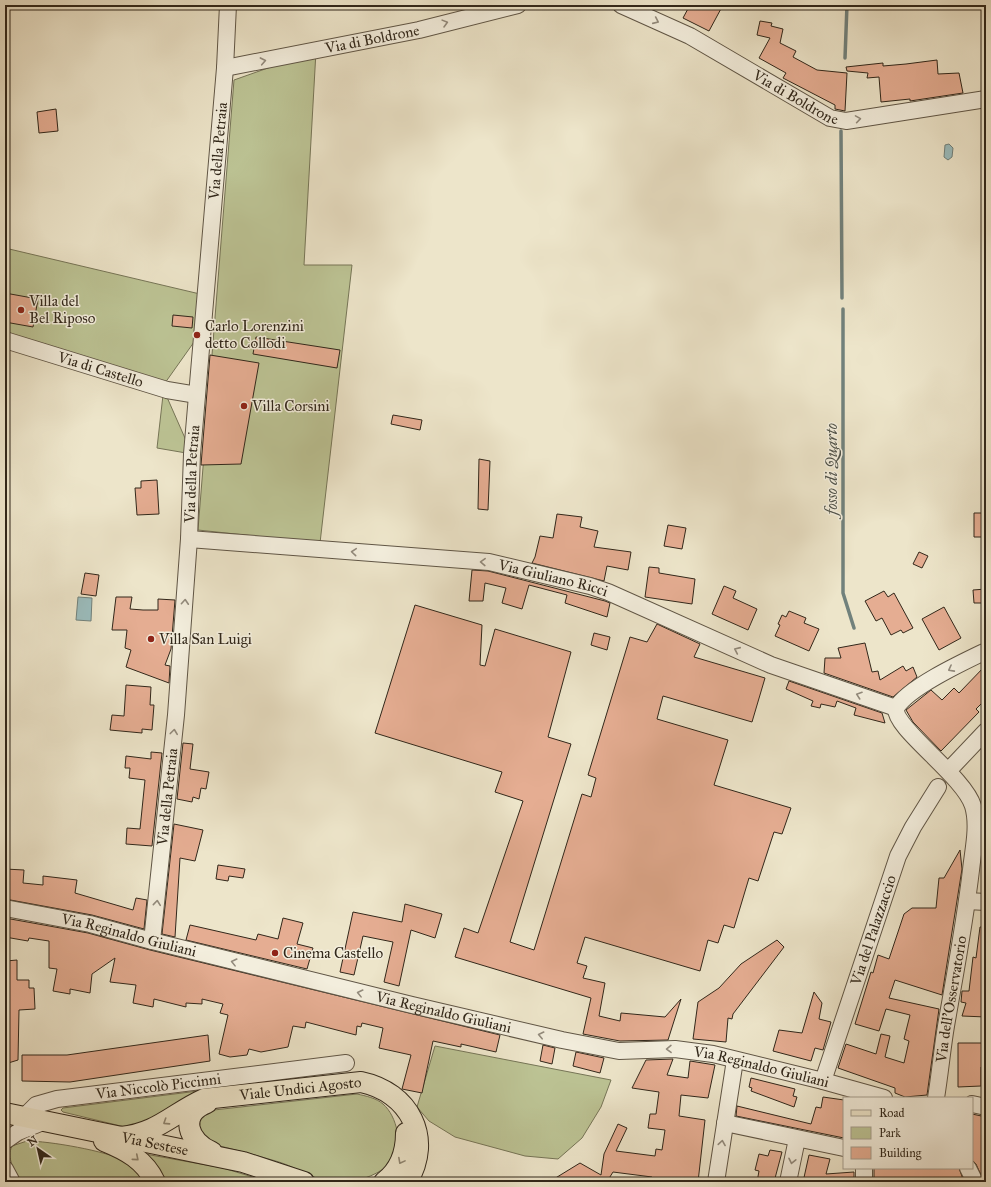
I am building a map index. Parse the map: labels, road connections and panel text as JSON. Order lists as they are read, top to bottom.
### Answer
{
  "streets": {
    "main road": ["Viale Undici Agosto", "Via Sestese"],
    "street": [
      "Via di Boldrone",
      "Via della Petraia",
      "Via di Castello",
      "Via Giuliano Ricci",
      "Via del Palazzaccio",
      "Via Reginaldo Giuliani",
      "Via dell'Osservatorio",
      "Via Niccolò Piccinni"
    ]
  },
  "crossings": [
    ["Via di Boldrone", "Via della Petraia"],
    ["Via della Petraia", "Via di Castello"],
    ["Via della Petraia", "Via Giuliano Ricci"],
    ["Via della Petraia", "Via Reginaldo Giuliani"],
    ["Via Giuliano Ricci", "Via dell'Osservatorio"],
    ["Via del Palazzaccio", "Via Reginaldo Giuliani"],
    ["Via Niccolò Piccinni", "Via Sestese"],
    ["Viale Undici Agosto", "Via Sestese"]
  ],
  "one_way": [
    "Via di Boldrone",
    "Via della Petraia",
    "Via Giuliano Ricci",
    "Via Reginaldo Giuliani"
  ],
  "water": ["fosso di Quarto"],
  "places": [
    "Villa del Bel Riposo",
    "Carlo Lorenzini detto Collodi",
    "Villa Corsini",
    "Villa San Luigi",
    "Cinema Castello"
  ],
  "legend": ["Road", "Park", "Building"],
  "north": "top left"
}
